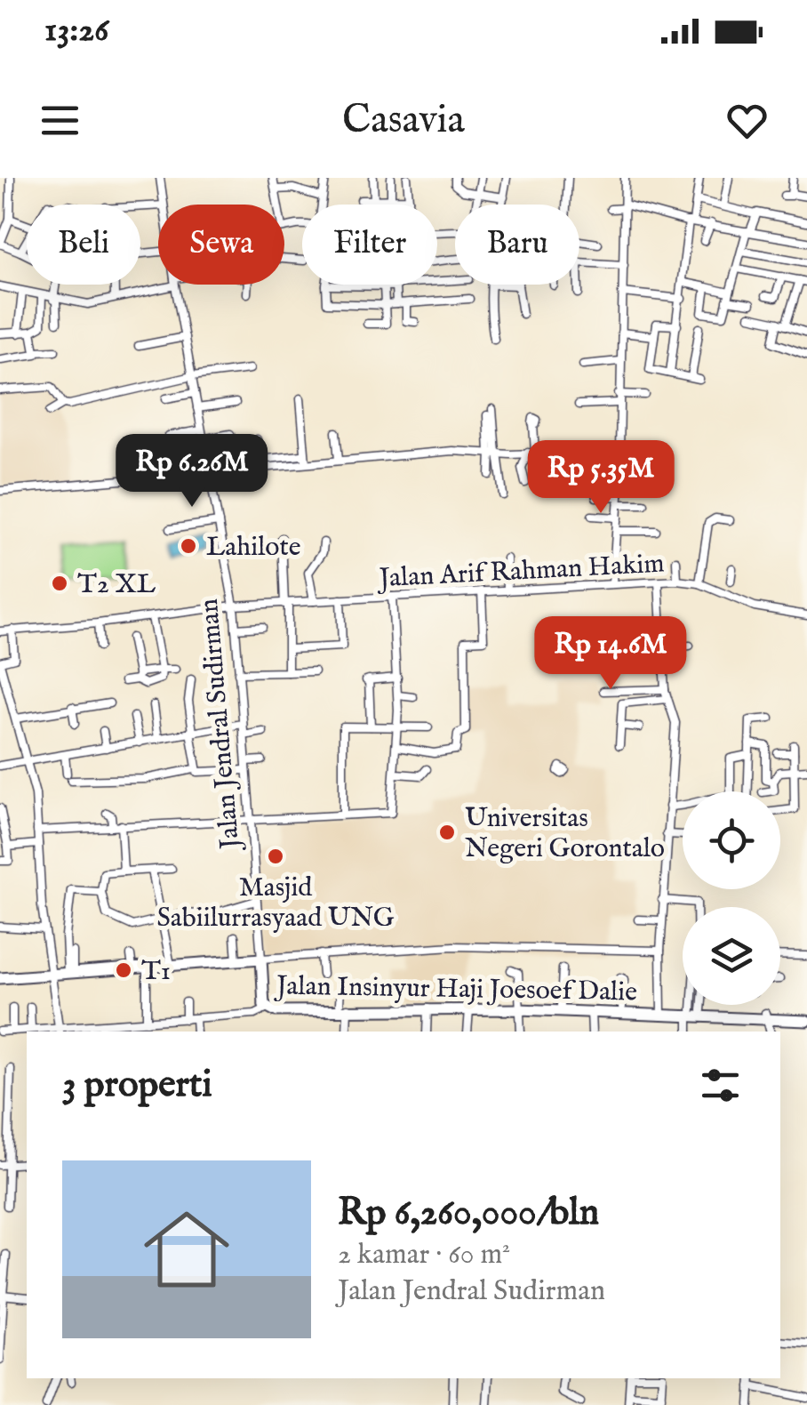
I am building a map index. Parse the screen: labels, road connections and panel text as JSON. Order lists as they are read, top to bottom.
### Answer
{
  "streets": {
    "main road": ["Jalan Jendral Sudirman", "Jalan Insinyur Haji Joesoef Dalie"],
    "street": ["Jalan Arif Rahman Hakim"]
  },
  "crossings": [
    ["Jalan Arif Rahman Hakim", "Jalan Jendral Sudirman"],
    ["Jalan Jendral Sudirman", "Jalan Insinyur Haji Joesoef Dalie"]
  ],
  "places": [
    "Lahilote",
    "T2 XL",
    "Universitas Negeri Gorontalo",
    "Masjid Sabiilurrasyaad UNG",
    "T1"
  ],
  "page": {
    "status": "13:26",
    "header": "Casavia",
    "chip": [
      "Beli",
      "Sewa",
      "Filter",
      "Baru"
    ],
    "price": ["Rp 6.26M", "Rp 5.35M", "Rp 14.6M"],
    "heading": "3 properti",
    "list": [
      {
        "name": "Rp 6,260,000/bln",
        "note": "2 kamar · 60 m² · Jalan Jendral Sudirman"
      }
    ]
  }
}
